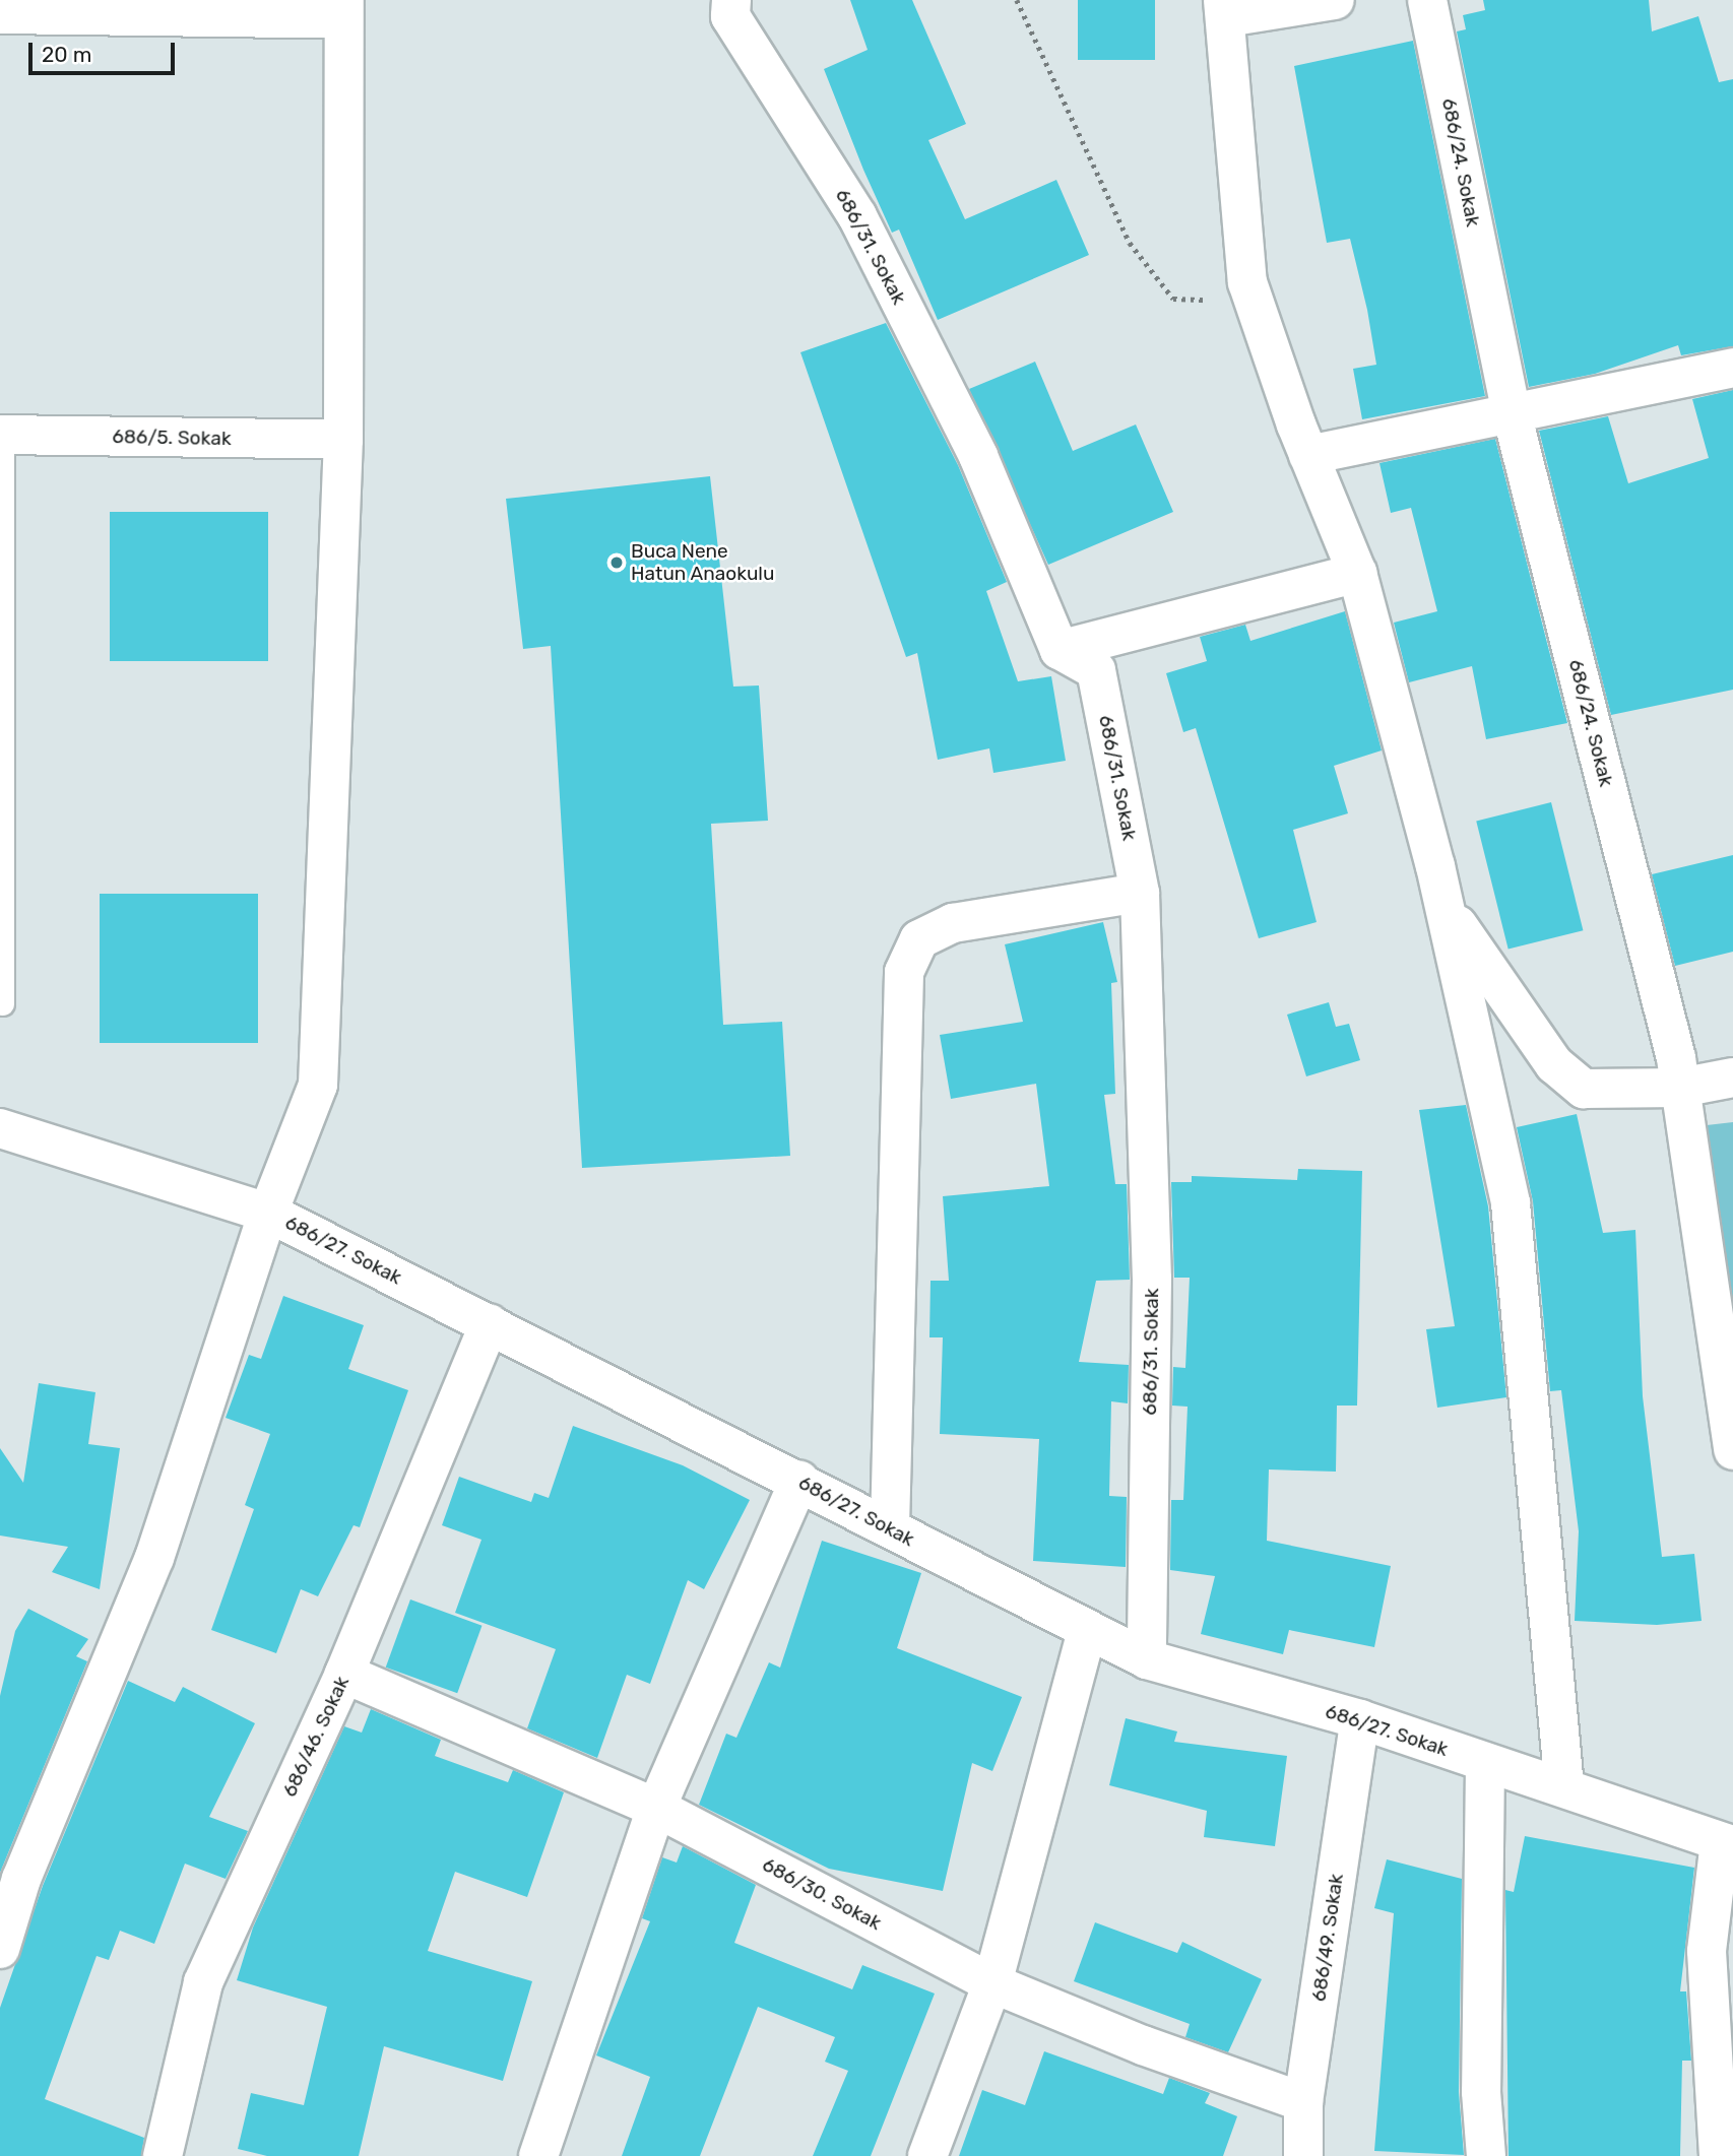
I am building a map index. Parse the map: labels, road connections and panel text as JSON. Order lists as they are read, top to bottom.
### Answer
{
  "streets": {
    "street": [
      "686/24. Sokak",
      "686/31. Sokak",
      "686/5. Sokak",
      "686/27. Sokak",
      "686/46. Sokak",
      "686/30. Sokak",
      "686/49. Sokak"
    ]
  },
  "crossings": [
    ["686/31. Sokak", "686/27. Sokak"],
    ["686/27. Sokak", "686/46. Sokak"],
    ["686/27. Sokak", "686/49. Sokak"],
    ["686/46. Sokak", "686/30. Sokak"],
    ["686/30. Sokak", "686/49. Sokak"]
  ],
  "places": ["Buca Nene Hatun Anaokulu"],
  "scale_bar": "20 m"
}
